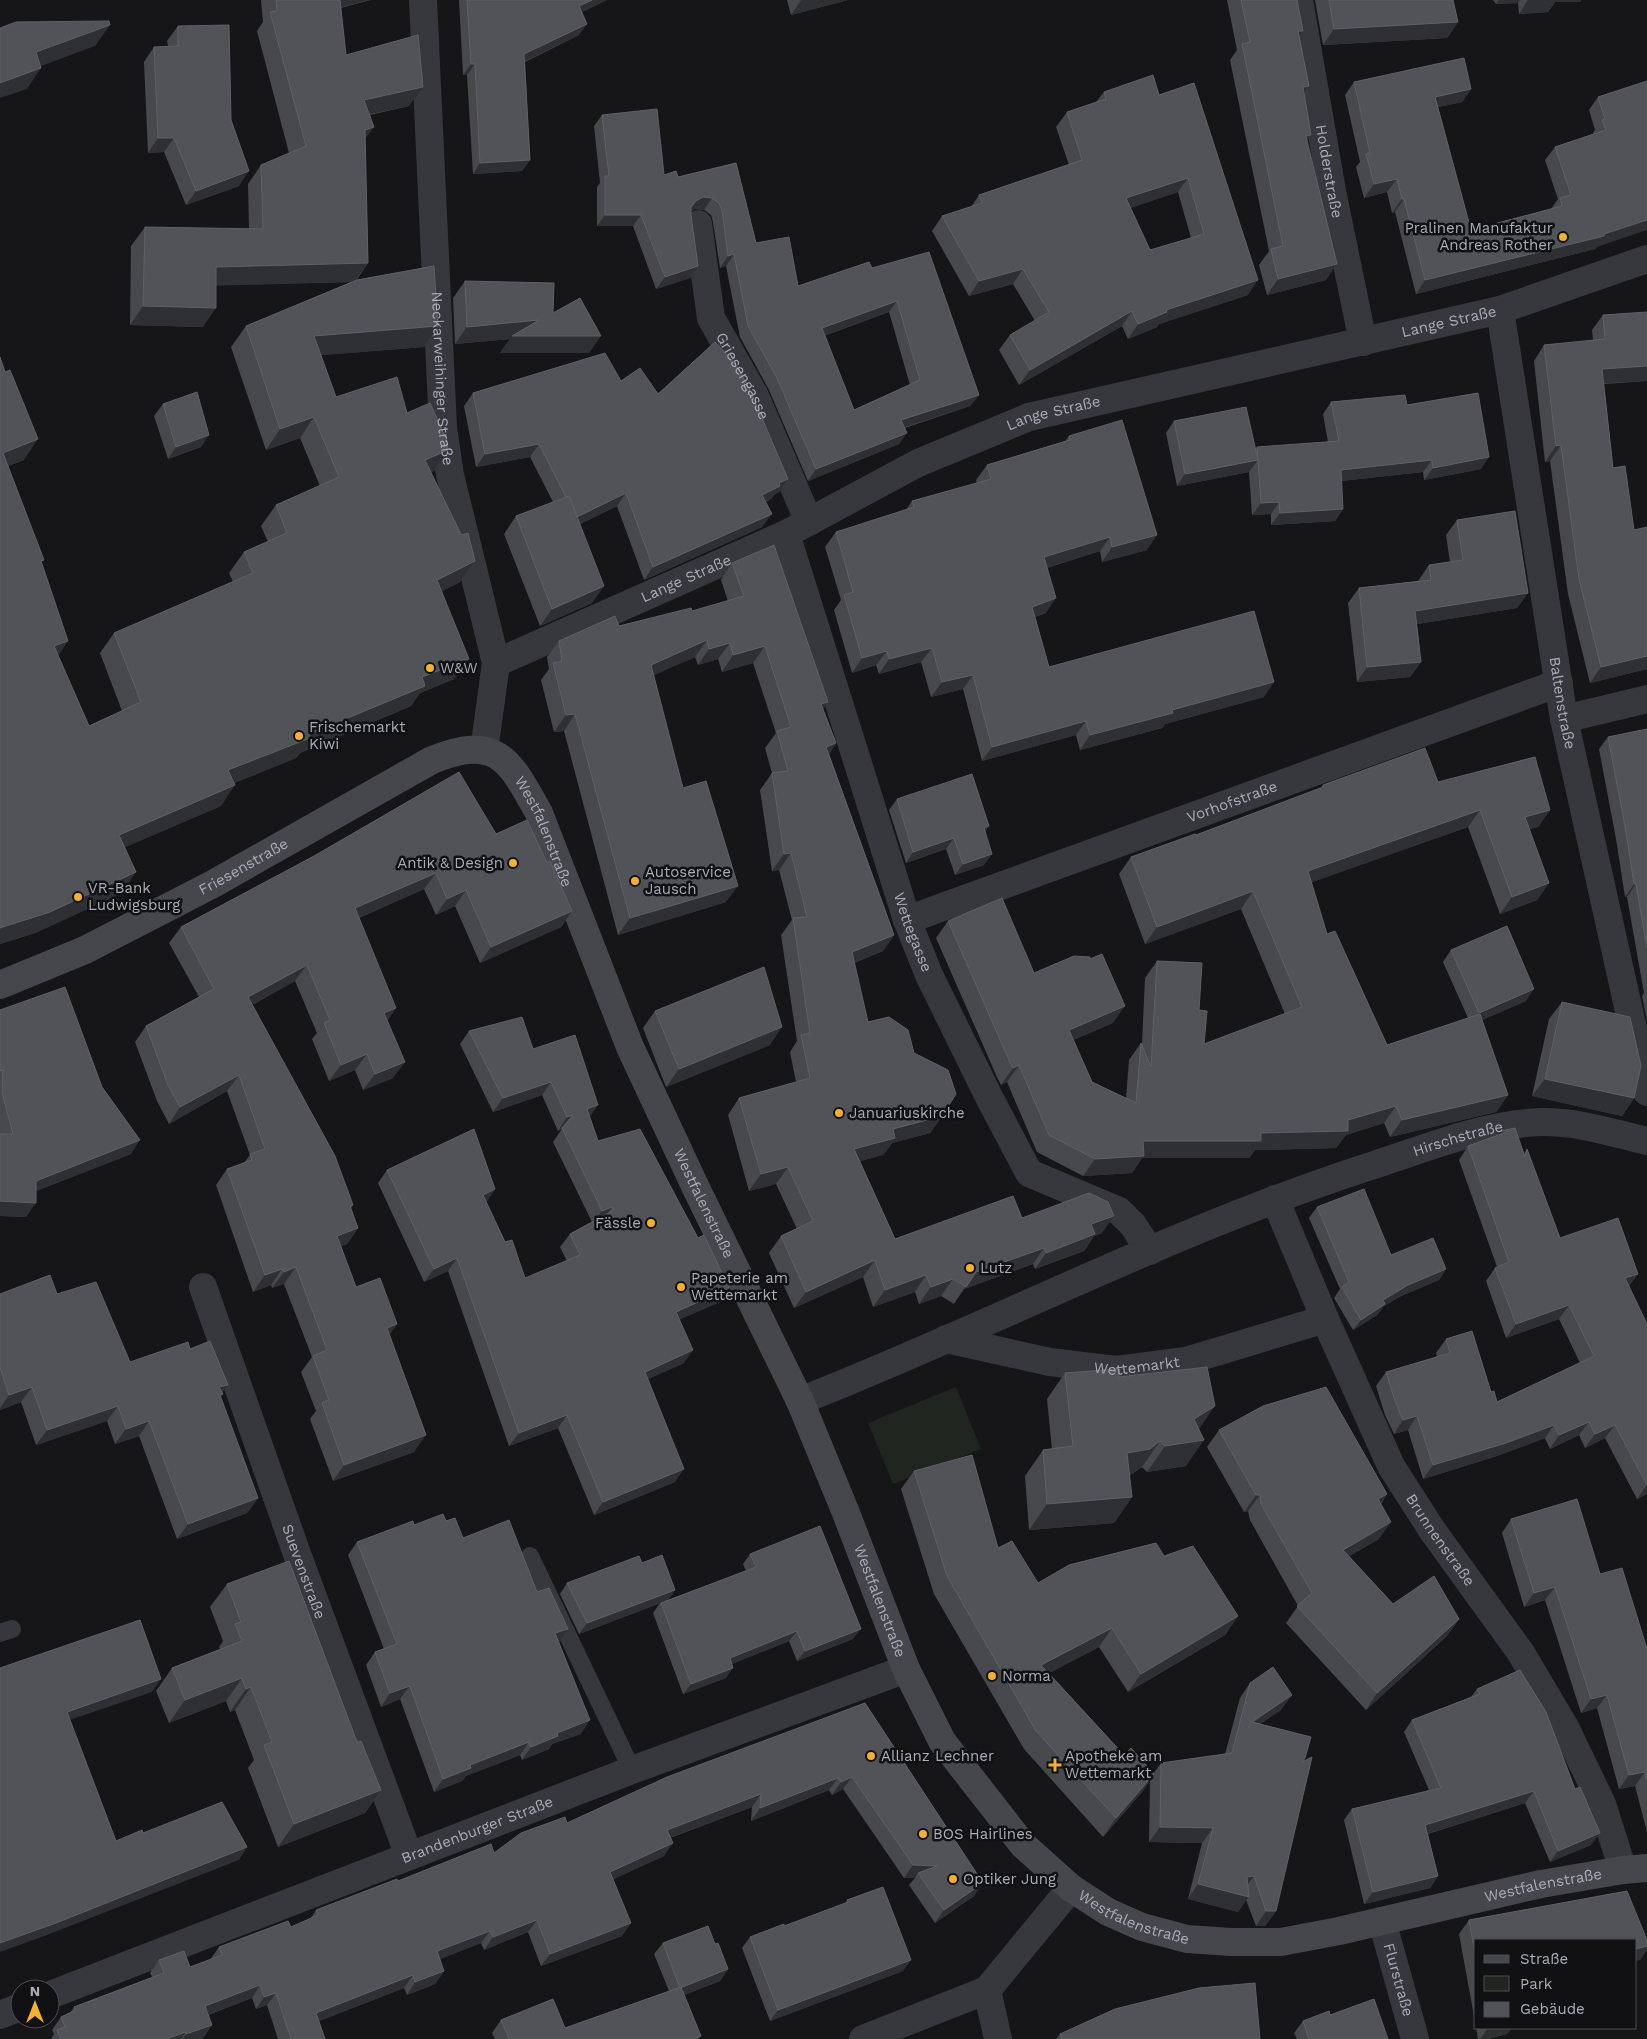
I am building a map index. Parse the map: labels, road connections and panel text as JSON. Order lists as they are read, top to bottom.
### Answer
{
  "streets": {
    "main road": ["Westfalenstraße", "Friesenstraße"],
    "street": [
      "Holderstraße",
      "Lange Straße",
      "Griesengasse",
      "Neckarweihinger Straße",
      "Baltenstraße",
      "Vorhofstraße",
      "Wettegasse",
      "Hirschstraße",
      "Wettemarkt",
      "Brunnenstraße",
      "Suevenstraße",
      "Brandenburger Straße",
      "Flurstraße"
    ]
  },
  "crossings": [
    ["Holderstraße", "Lange Straße"],
    ["Lange Straße", "Griesengasse"],
    ["Lange Straße", "Neckarweihinger Straße"],
    ["Lange Straße", "Baltenstraße"],
    ["Lange Straße", "Wettegasse"],
    ["Griesengasse", "Wettegasse"],
    ["Neckarweihinger Straße", "Westfalenstraße"],
    ["Neckarweihinger Straße", "Friesenstraße"],
    ["Baltenstraße", "Vorhofstraße"],
    ["Vorhofstraße", "Wettegasse"],
    ["Westfalenstraße", "Friesenstraße"],
    ["Westfalenstraße", "Brunnenstraße"],
    ["Westfalenstraße", "Brandenburger Straße"],
    ["Westfalenstraße", "Flurstraße"],
    ["Hirschstraße", "Brunnenstraße"],
    ["Wettemarkt", "Brunnenstraße"],
    ["Suevenstraße", "Brandenburger Straße"]
  ],
  "places": {
    "other": [
      "Pralinen Manufaktur Andreas Rother",
      "W&W",
      "Frischemarkt Kiwi",
      "Antik & Design",
      "Autoservice Jausch",
      "VR-Bank Ludwigsburg",
      "Januariuskirche",
      "Fässle",
      "Lutz",
      "Papeterie am Wettemarkt",
      "Norma",
      "Allianz Lechner",
      "BOS Hairlines",
      "Optiker Jung"
    ],
    "health": ["Apotheke am Wettemarkt"]
  },
  "legend": ["Straße", "Park", "Gebäude"],
  "north": "top"
}
